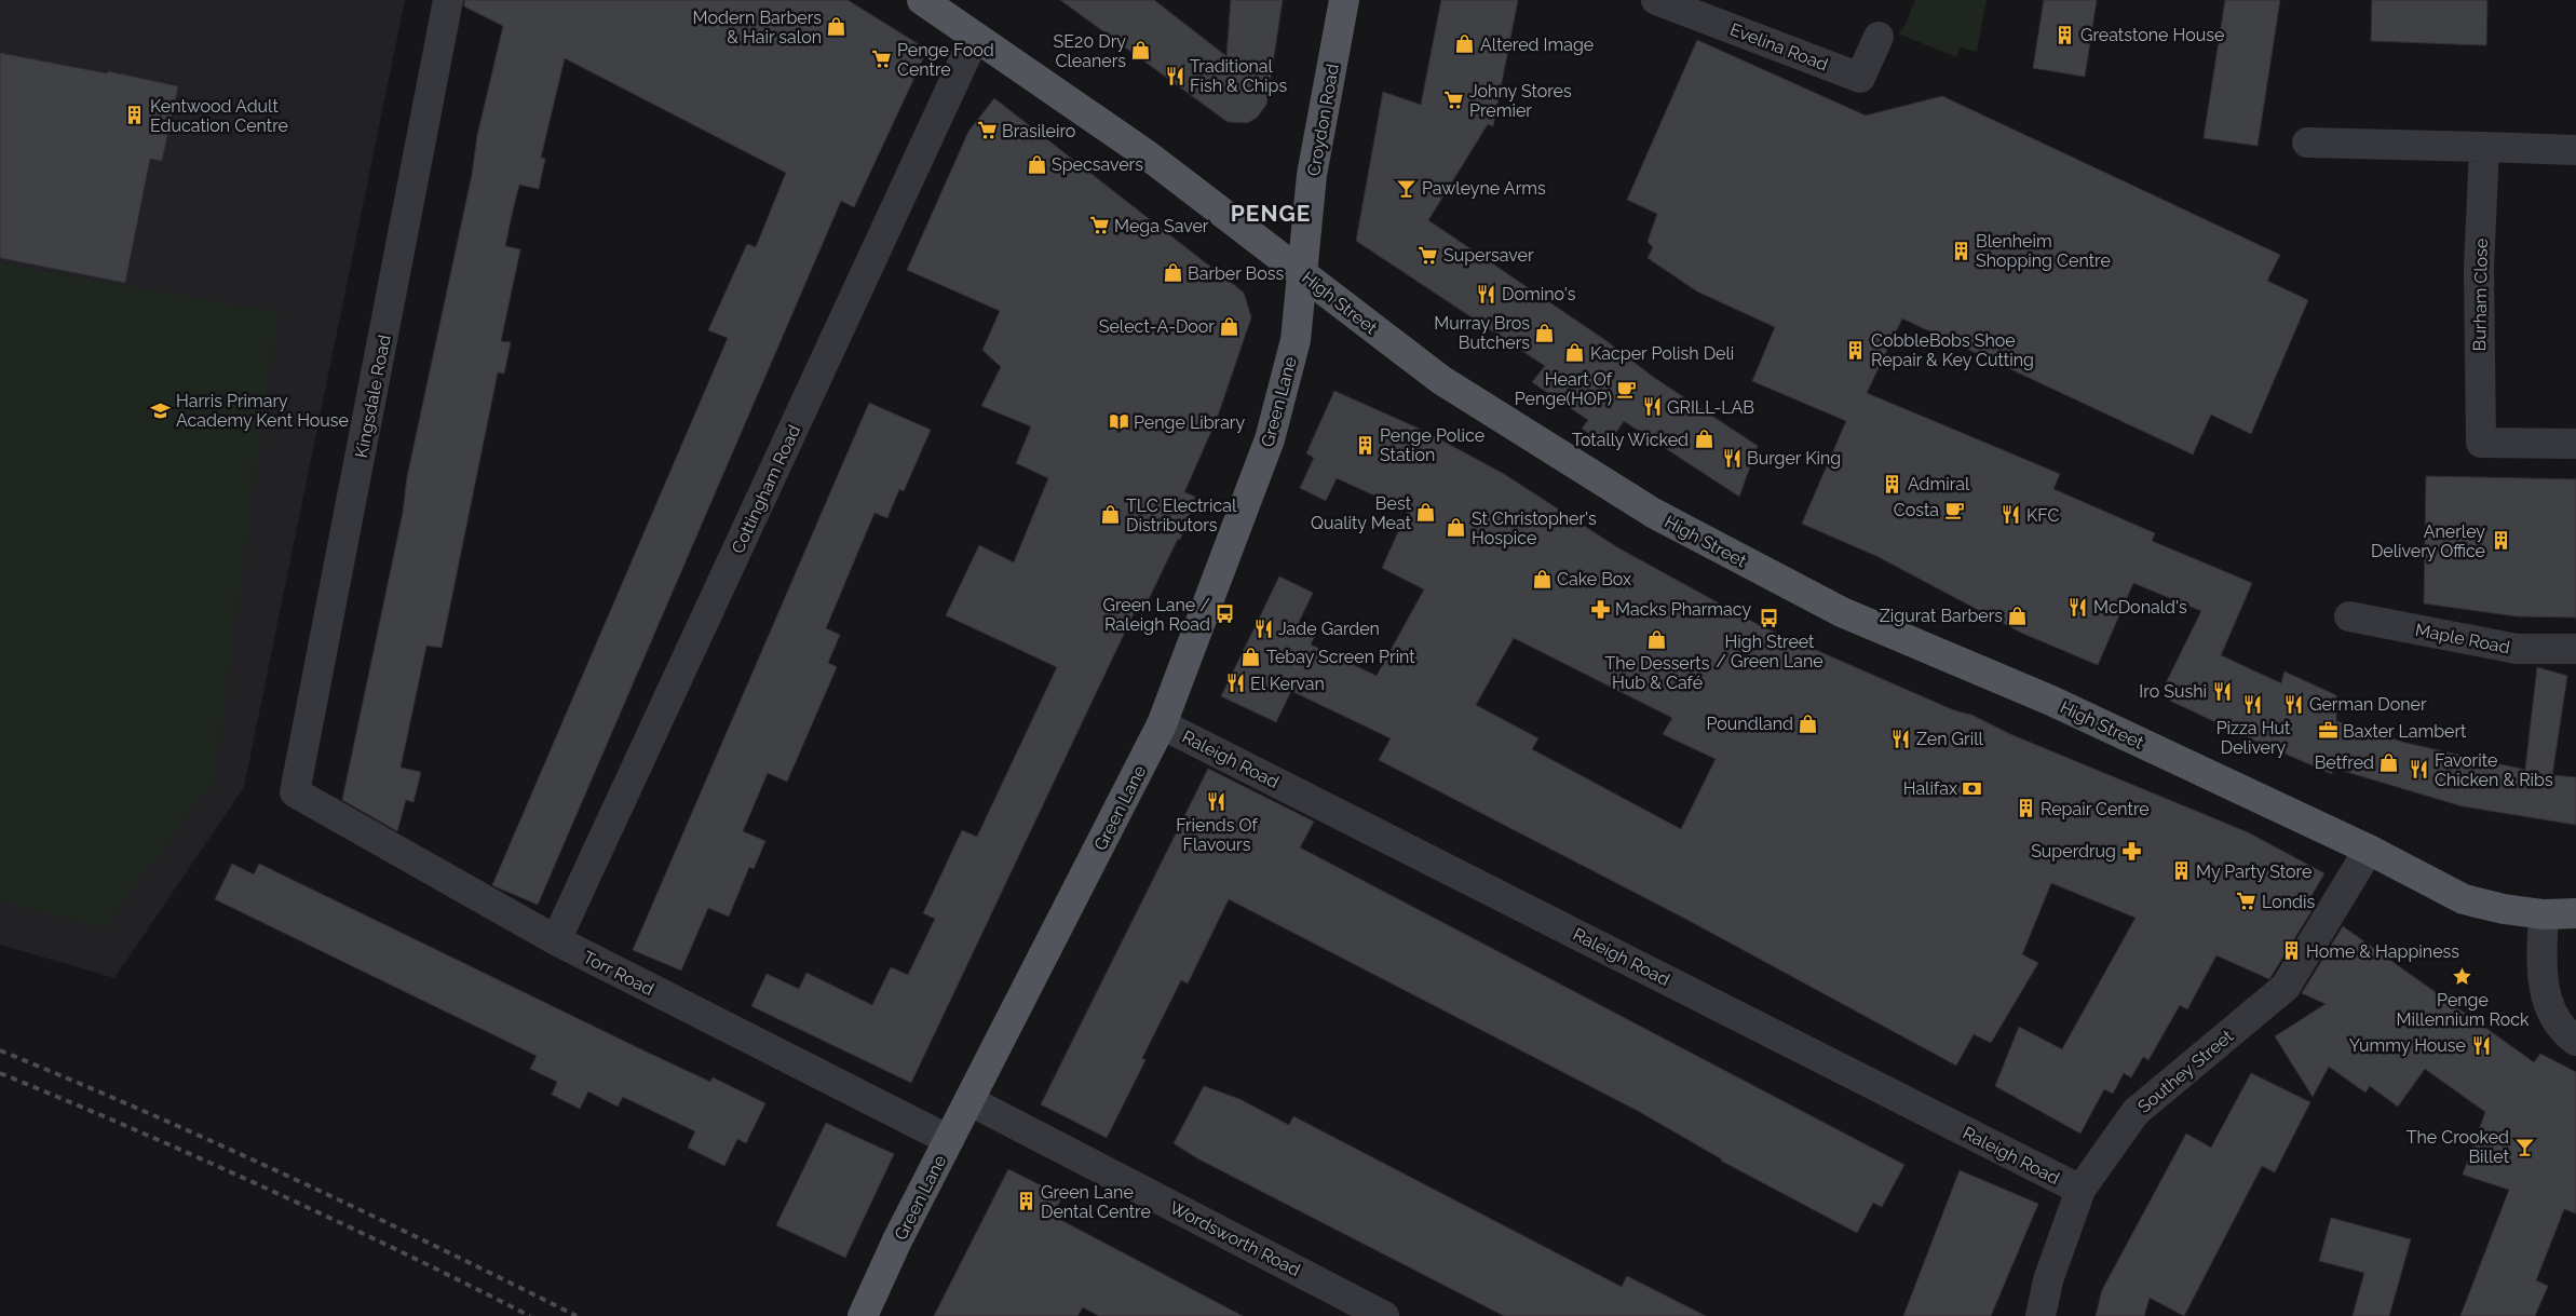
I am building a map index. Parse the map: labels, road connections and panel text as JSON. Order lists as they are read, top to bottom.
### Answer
{
  "streets": {
    "main road": ["Croydon Road", "High Street", "Green Lane"],
    "street": [
      "Evelina Road",
      "Burham Close",
      "Kingsdale Road",
      "Cottingham Road",
      "Maple Road",
      "Raleigh Road",
      "Torr Road",
      "Southey Street",
      "Wordsworth Road"
    ]
  },
  "crossings": [
    ["Croydon Road", "High Street"],
    ["Croydon Road", "Green Lane"],
    ["High Street", "Green Lane"],
    ["High Street", "Cottingham Road"],
    ["High Street", "Southey Street"],
    ["Kingsdale Road", "Torr Road"],
    ["Green Lane", "Raleigh Road"],
    ["Green Lane", "Torr Road"],
    ["Green Lane", "Wordsworth Road"],
    ["Cottingham Road", "Torr Road"],
    ["Raleigh Road", "Southey Street"]
  ],
  "districts": ["PENGE"],
  "places": {
    "shop": [
      "Modern Barbers & Hair salon",
      "Altered Image",
      "SE20 Dry Cleaners",
      "Specsavers",
      "Barber Boss",
      "Select-A-Door",
      "Murray Bros Butchers",
      "Kacper Polish Deli",
      "Totally Wicked",
      "Best Quality Meat",
      "TLC Electrical Distributors",
      "St Christopher's Hospice",
      "Cake Box",
      "Zigurat Barbers",
      "The Desserts Hub & Café",
      "Tebay Screen Print",
      "Poundland",
      "Betfred"
    ],
    "building": [
      "Greatstone House",
      "Kentwood Adult Education Centre",
      "Blenheim Shopping Centre",
      "CobbleBobs Shoe Repair & Key Cutting",
      "Penge Police Station",
      "Admiral",
      "Anerley Delivery Office",
      "Repair Centre",
      "My Party Store",
      "Home & Happiness",
      "Green Lane Dental Centre"
    ],
    "supermarket": [
      "Penge Food Centre",
      "Johny Stores Premier",
      "Brasileiro",
      "Mega Saver",
      "Supersaver",
      "Londis"
    ],
    "restaurant": [
      "Traditional Fish & Chips",
      "Domino's",
      "GRILL-LAB",
      "Burger King",
      "KFC",
      "McDonald's",
      "Jade Garden",
      "El Kervan",
      "Iro Sushi",
      "German Doner",
      "Pizza Hut Delivery",
      "Zen Grill",
      "Favorite Chicken & Ribs",
      "Friends Of Flavours",
      "Yummy House"
    ],
    "bar": ["Pawleyne Arms", "The Crooked Billet"],
    "cafe": ["Heart Of Penge(HOP)", "Costa"],
    "school or university": ["Harris Primary Academy Kent House"],
    "library": ["Penge Library"],
    "pharmacy": ["Macks Pharmacy", "Superdrug"],
    "bus stop": ["Green Lane / Raleigh Road", "High Street / Green Lane"],
    "office": ["Baxter Lambert"],
    "bank": ["Halifax"],
    "place": ["Penge Millennium Rock"]
  }
}
